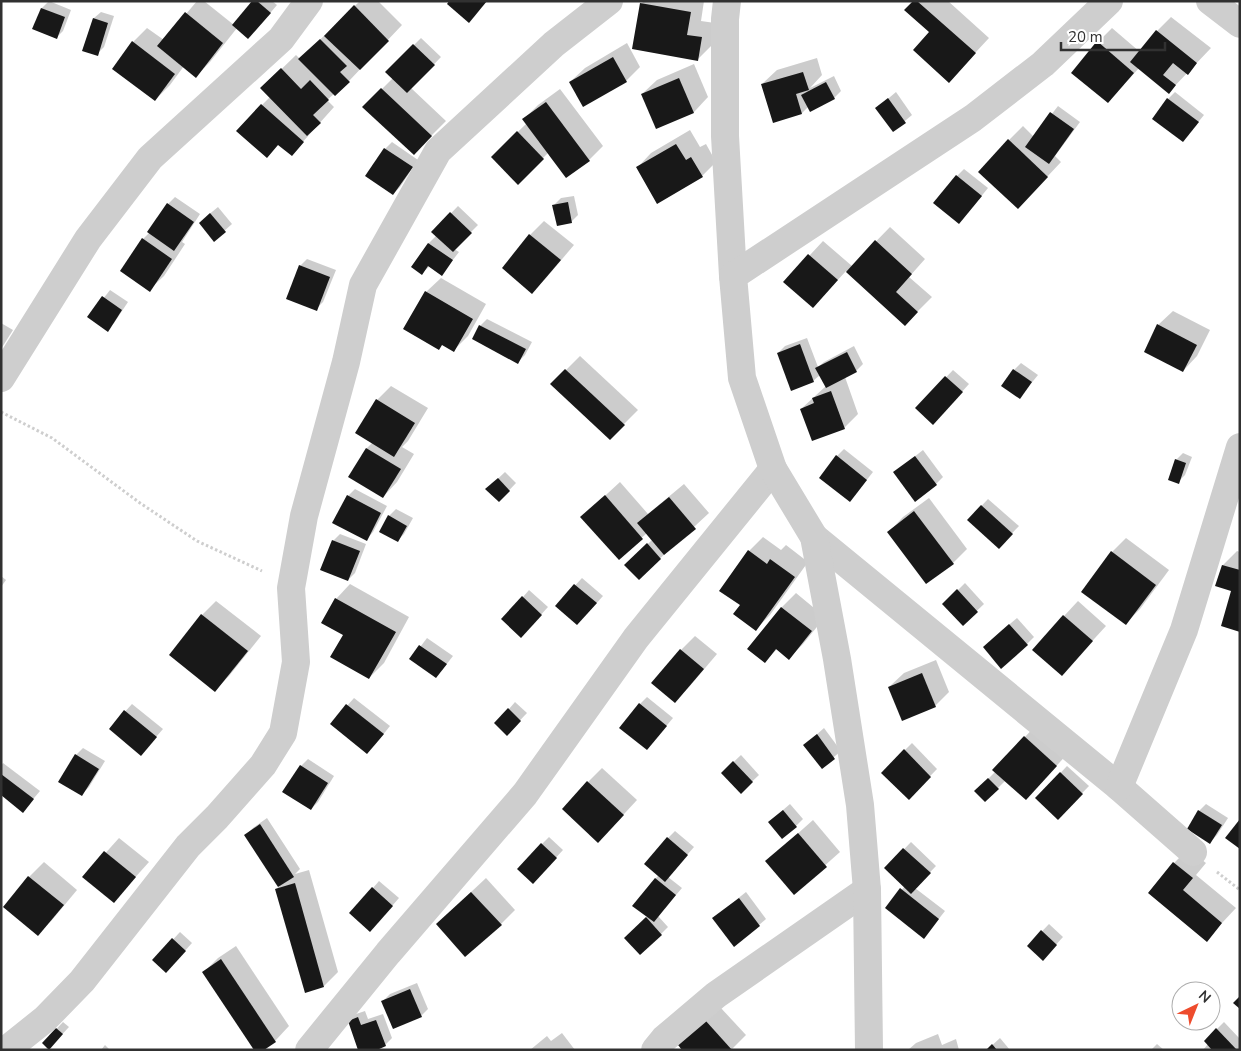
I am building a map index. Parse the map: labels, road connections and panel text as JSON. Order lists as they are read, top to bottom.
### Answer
{
  "scale_bar": "20 m",
  "north": "top right"
}
